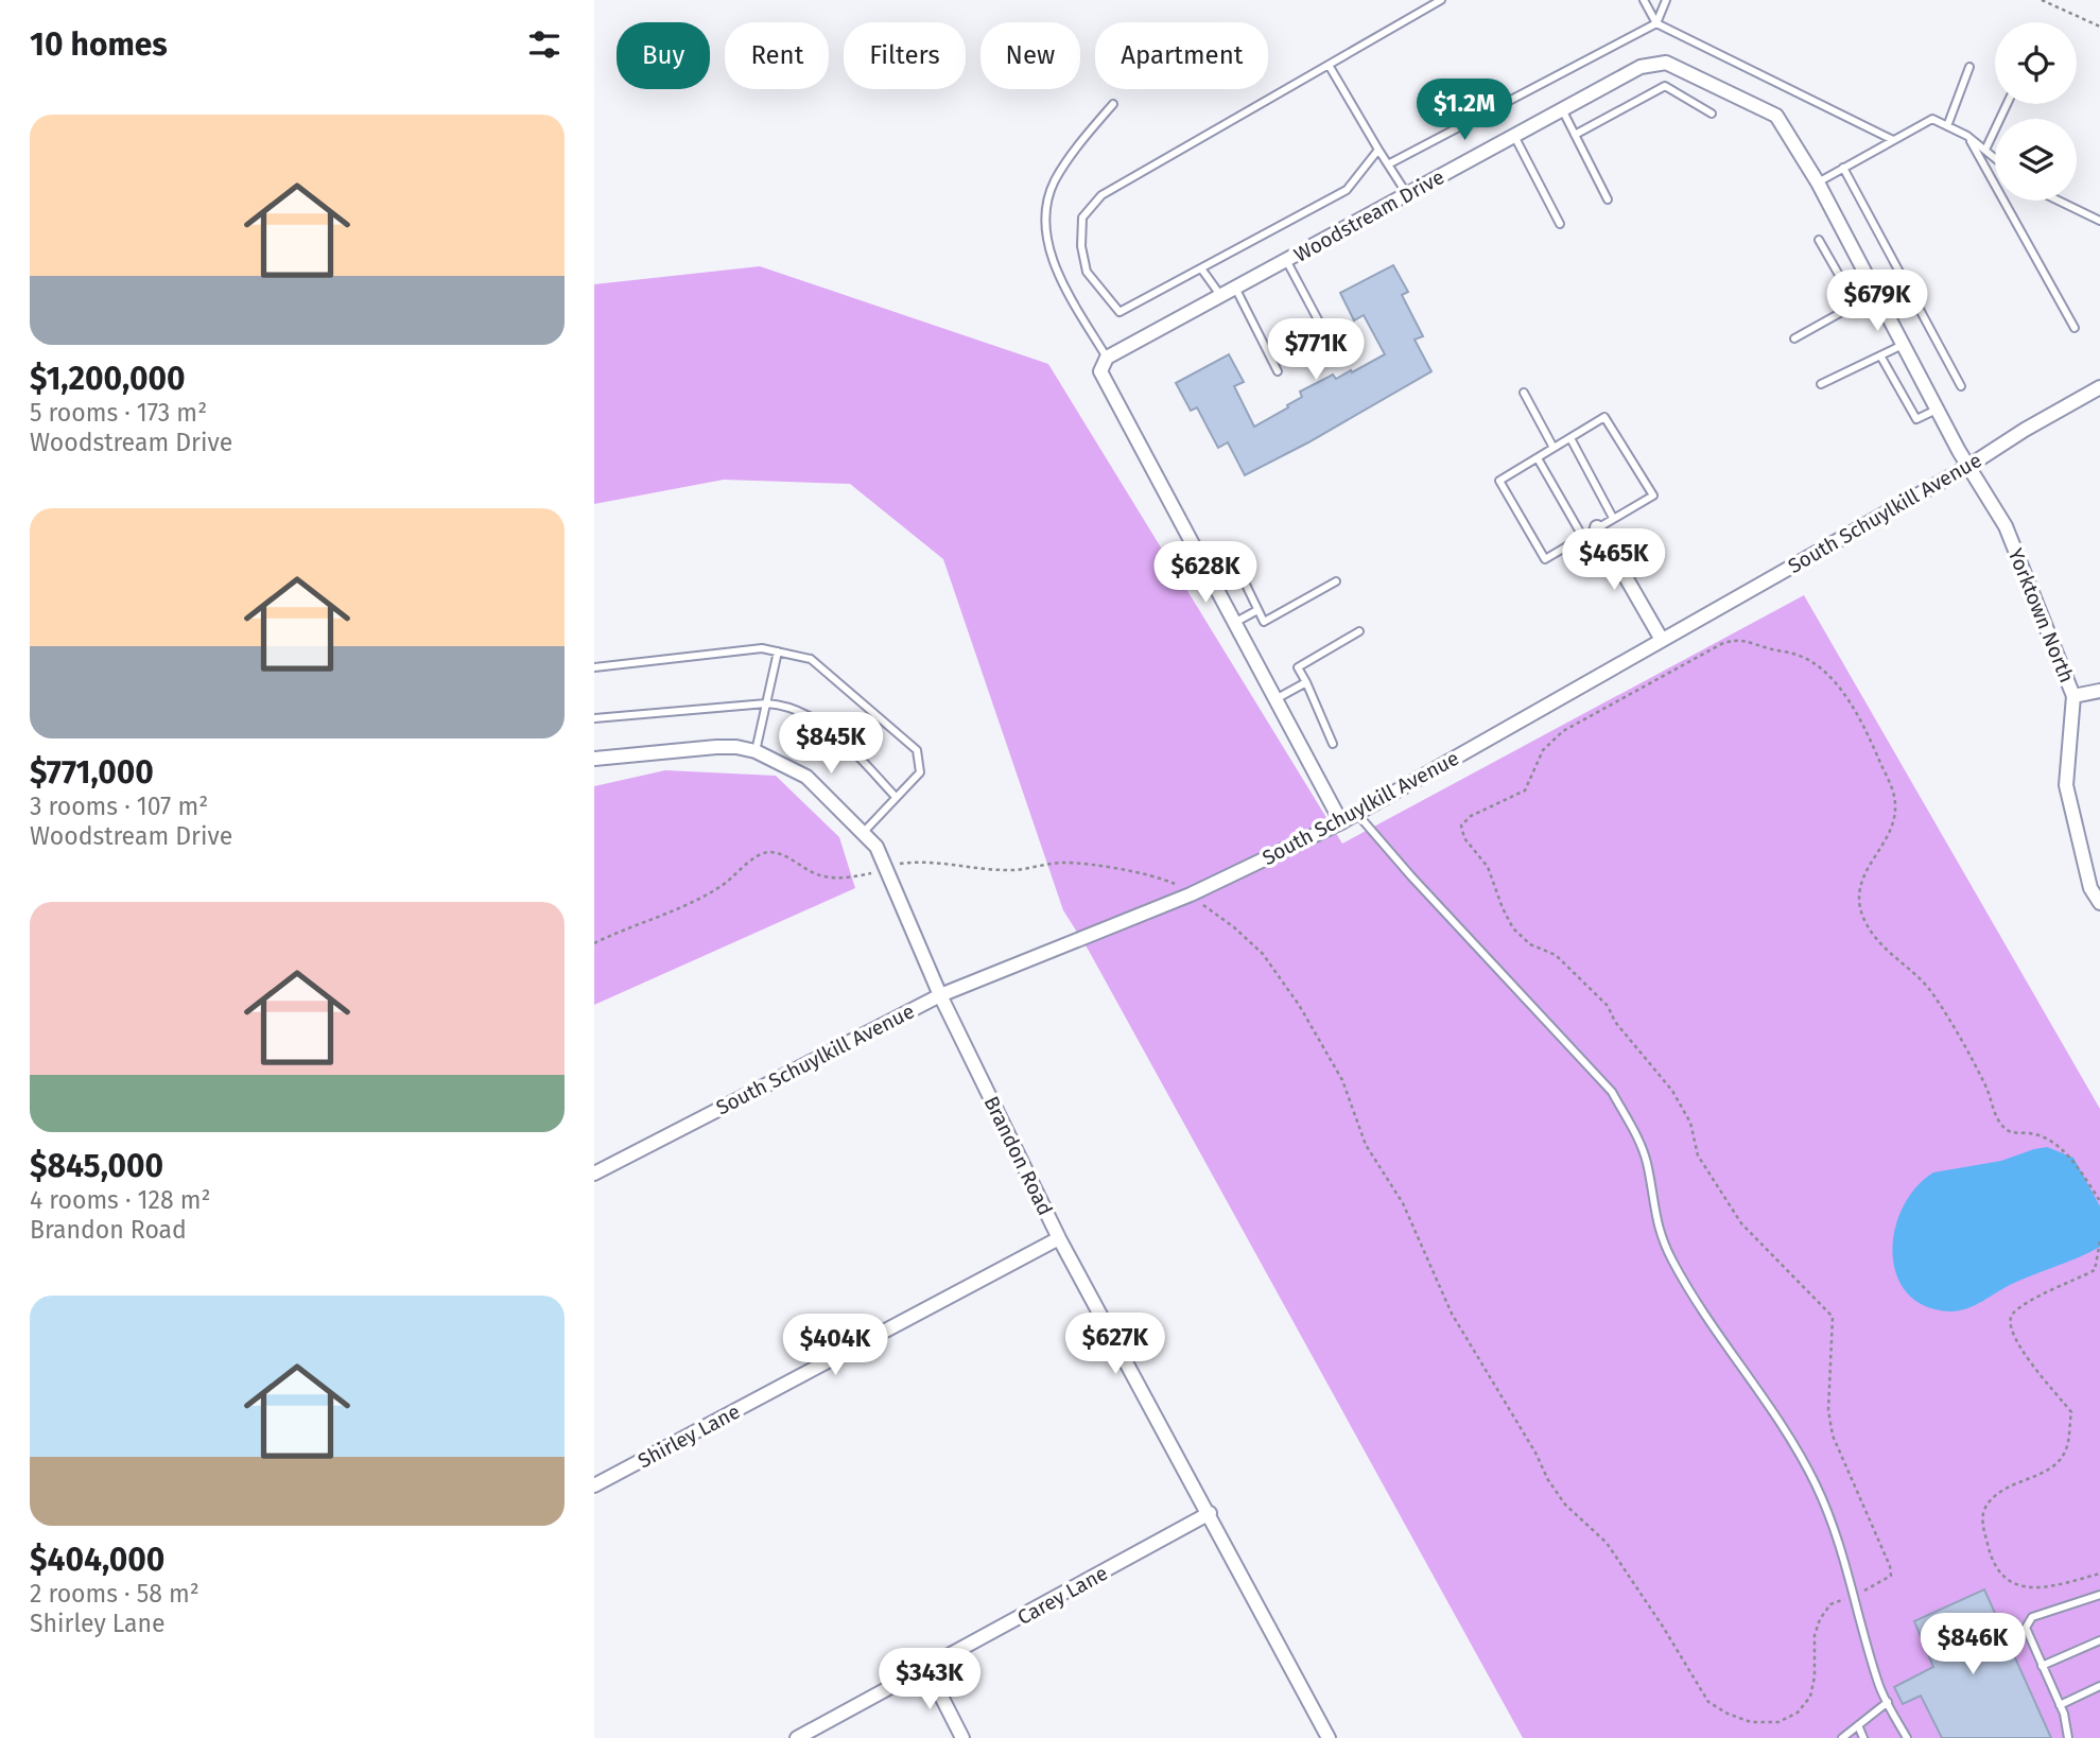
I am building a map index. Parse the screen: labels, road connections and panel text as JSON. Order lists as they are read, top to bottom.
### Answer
{
  "streets": {
    "street": [
      "Woodstream Drive",
      "South Schuylkill Avenue",
      "Yorktown North",
      "Brandon Road",
      "Shirley Lane",
      "Carey Lane"
    ]
  },
  "crossings": [
    ["Woodstream Drive", "Yorktown North"],
    ["South Schuylkill Avenue", "Yorktown North"],
    ["South Schuylkill Avenue", "Brandon Road"],
    ["Brandon Road", "Shirley Lane"],
    ["Brandon Road", "Carey Lane"]
  ],
  "page": {
    "heading": "10 homes",
    "chip": [
      "Buy",
      "Rent",
      "Filters",
      "New",
      "Apartment"
    ],
    "price": [
      "$1.2M",
      "$679K",
      "$771K",
      "$465K",
      "$628K",
      "$845K",
      "$627K",
      "$404K",
      "$846K",
      "$343K"
    ],
    "list": [
      {
        "name": "$1,200,000",
        "note": "5 rooms · 173 m² · Woodstream Drive"
      },
      {
        "name": "$771,000",
        "note": "3 rooms · 107 m² · Woodstream Drive"
      },
      {
        "name": "$845,000",
        "note": "4 rooms · 128 m² · Brandon Road"
      },
      {
        "name": "$404,000",
        "note": "2 rooms · 58 m² · Shirley Lane"
      }
    ]
  }
}
